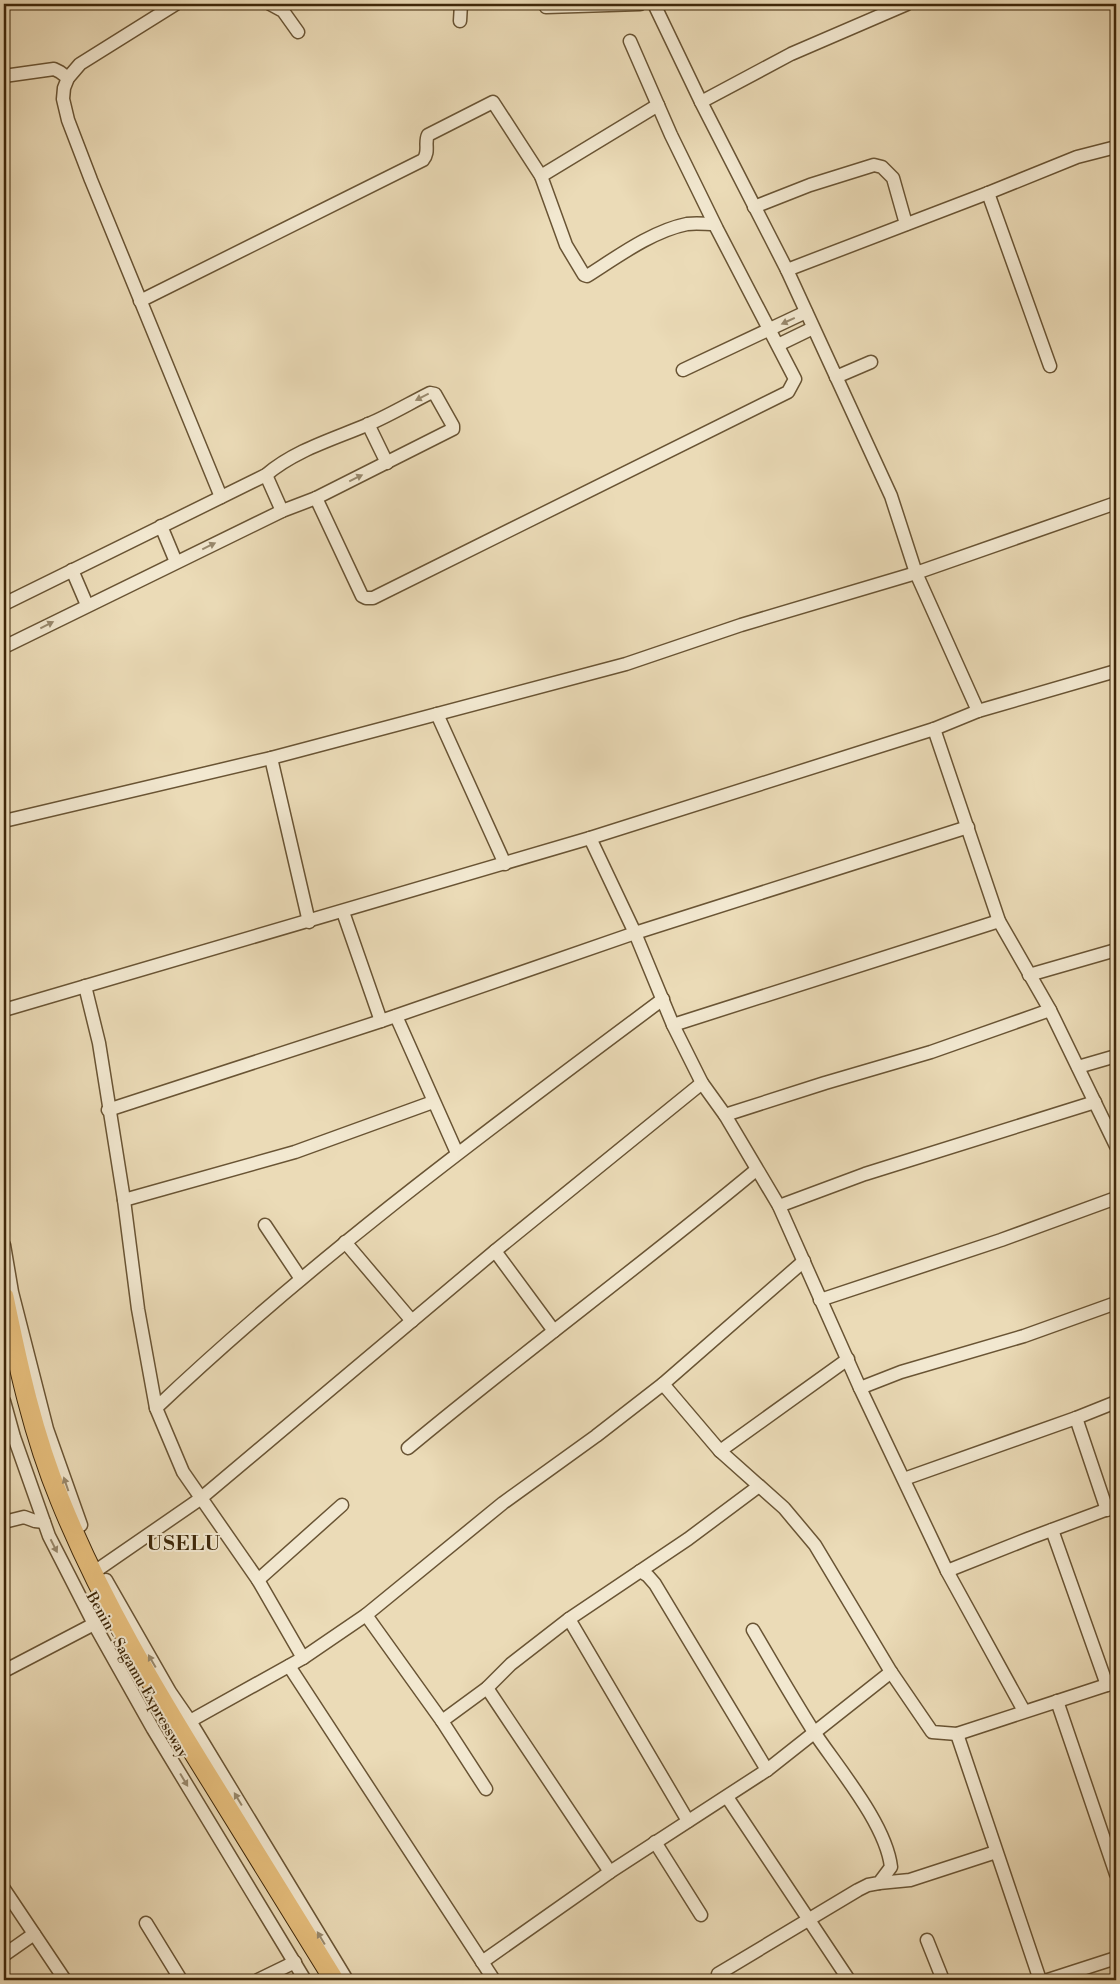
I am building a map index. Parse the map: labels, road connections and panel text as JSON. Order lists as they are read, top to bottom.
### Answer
{
  "streets": {
    "highway": ["Benin - Sagamu Expressway"]
  },
  "districts": ["USELU"]
}
